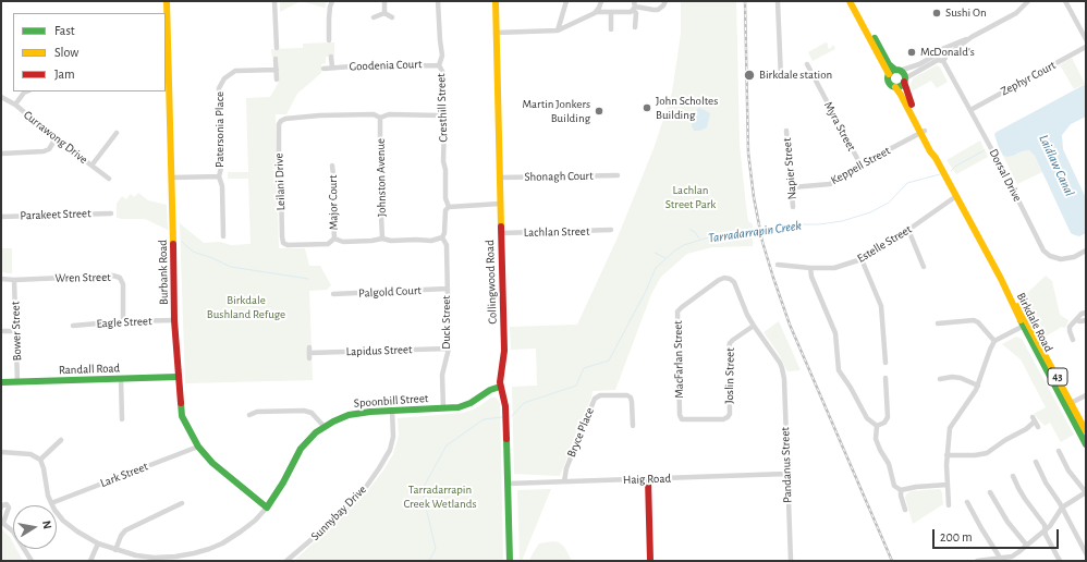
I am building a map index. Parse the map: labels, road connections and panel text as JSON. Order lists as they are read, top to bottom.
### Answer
{
  "streets": {
    "street": [
      "Goodenia Court",
      "Zephyr Court",
      "Cresthill Street",
      "Myra Street",
      "Patersonia Place",
      "Currawong Drive",
      "Keppell Street",
      "Napier Street",
      "Dorsal Drive",
      "Shonagh Court",
      "Johnston Avenue",
      "Leilani Drive",
      "Major Court",
      "Parakeet Street",
      "Lachlan Street",
      "Estelle Street",
      "Burbank Road",
      "Wren Street",
      "Collingwood Road",
      "Palgold Court",
      "Eagle Street",
      "Duck Street",
      "Birkdale Road",
      "Bower Street",
      "Lapidus Street",
      "MacFarlan Street",
      "Randall Road",
      "Joslin Street",
      "43",
      "Spoonbill Street",
      "Bryce Place",
      "Pandanus Street",
      "Lark Street",
      "Haig Road",
      "Sunnybay Drive"
    ]
  },
  "crossings": [
    ["Goodenia Court", "Cresthill Street"],
    ["Zephyr Court", "Dorsal Drive"],
    ["Cresthill Street", "Leilani Drive"],
    ["Cresthill Street", "Duck Street"],
    ["Myra Street", "Keppell Street"],
    ["Keppell Street", "Napier Street"],
    ["Keppell Street", "Birkdale Road"],
    ["Shonagh Court", "Collingwood Road"],
    ["Johnston Avenue", "Leilani Drive"],
    ["Leilani Drive", "Major Court"],
    ["Leilani Drive", "Duck Street"],
    ["Lachlan Street", "Collingwood Road"],
    ["Estelle Street", "Birkdale Road"],
    ["Burbank Road", "Eagle Street"],
    ["Burbank Road", "Randall Road"],
    ["Burbank Road", "Spoonbill Street"],
    ["Burbank Road", "Lark Street"],
    ["Wren Street", "Eagle Street"],
    ["Wren Street", "Bower Street"],
    ["Collingwood Road", "Spoonbill Street"],
    ["Collingwood Road", "Haig Road"],
    ["Palgold Court", "Duck Street"],
    ["Duck Street", "Lapidus Street"],
    ["Duck Street", "Spoonbill Street"],
    ["Birkdale Road", "43"],
    ["Bower Street", "Randall Road"],
    ["MacFarlan Street", "Joslin Street"],
    ["MacFarlan Street", "Pandanus Street"],
    ["Spoonbill Street", "Lark Street"],
    ["Spoonbill Street", "Sunnybay Drive"],
    ["Bryce Place", "Haig Road"],
    ["Pandanus Street", "Haig Road"]
  ],
  "water": ["Laidlaw Canal", "Tarradarrapin Creek"],
  "parks": ["Lachlan Street Park", "Birkdale Bushland Refuge", "Tarradarrapin Creek Wetlands"],
  "places": [
    "Sushi On",
    "McDonald's",
    "Birkdale station",
    "John Scholtes Building",
    "Martin Jonkers Building"
  ],
  "legend": ["Fast", "Slow", "Jam"],
  "scale_bar": "200 m",
  "north": "right"
}
